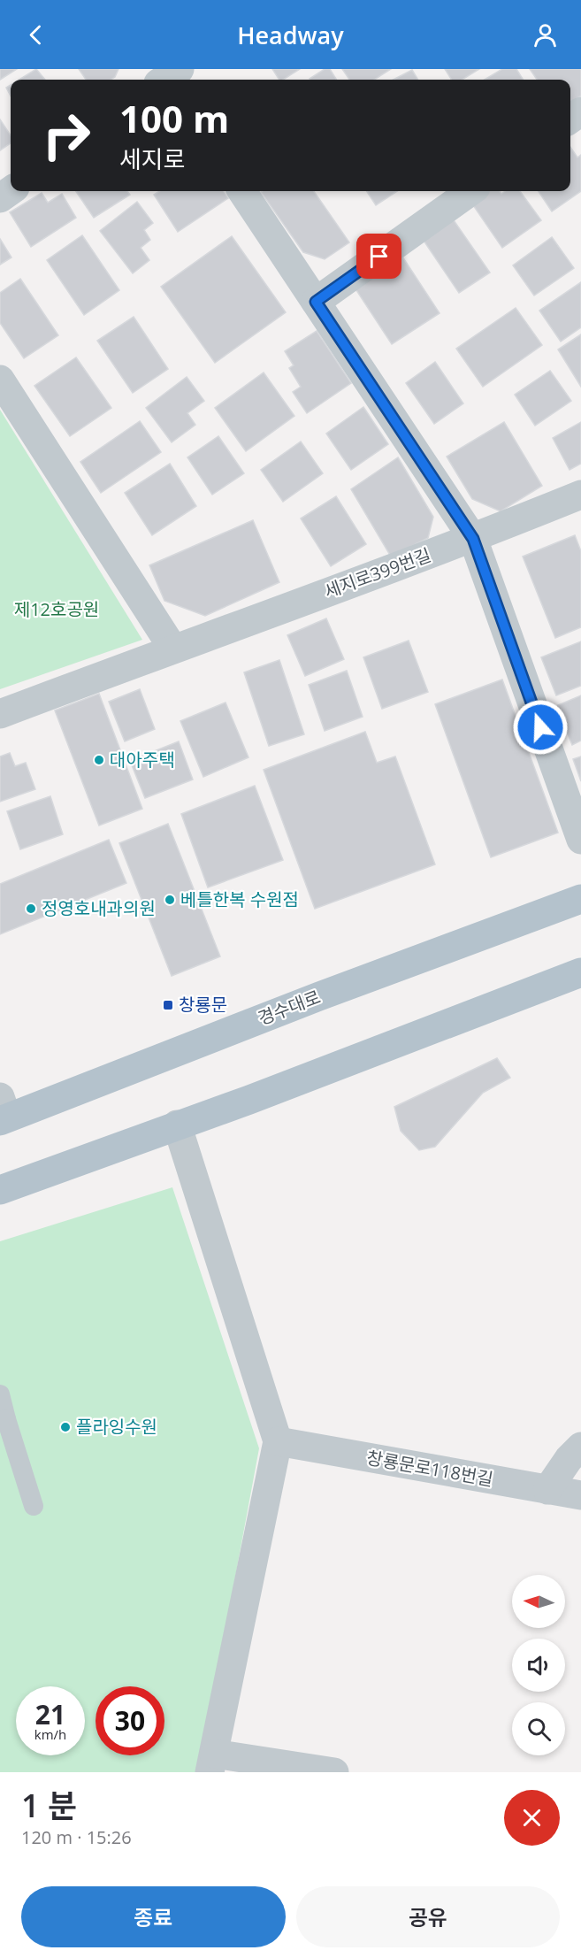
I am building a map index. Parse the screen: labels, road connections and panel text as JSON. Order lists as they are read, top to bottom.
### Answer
{
  "streets": {
    "main road": ["경수대로"],
    "street": ["세지로399번길", "창룡문로118번길"]
  },
  "parks": ["제12호공원"],
  "places": {
    "other": [
      "대아주택",
      "베틀한복 수원점",
      "정영호내과의원",
      "플라잉수원"
    ],
    "transit": ["창룡문"]
  },
  "north": "left",
  "page": {
    "header": "Headway",
    "turn": ["100 m", "세지로"],
    "speed": "21 km/h",
    "limit": "30",
    "heading": ["1 분", "120 m · 15:26"],
    "buttons": ["종료", "공유"]
  }
}
